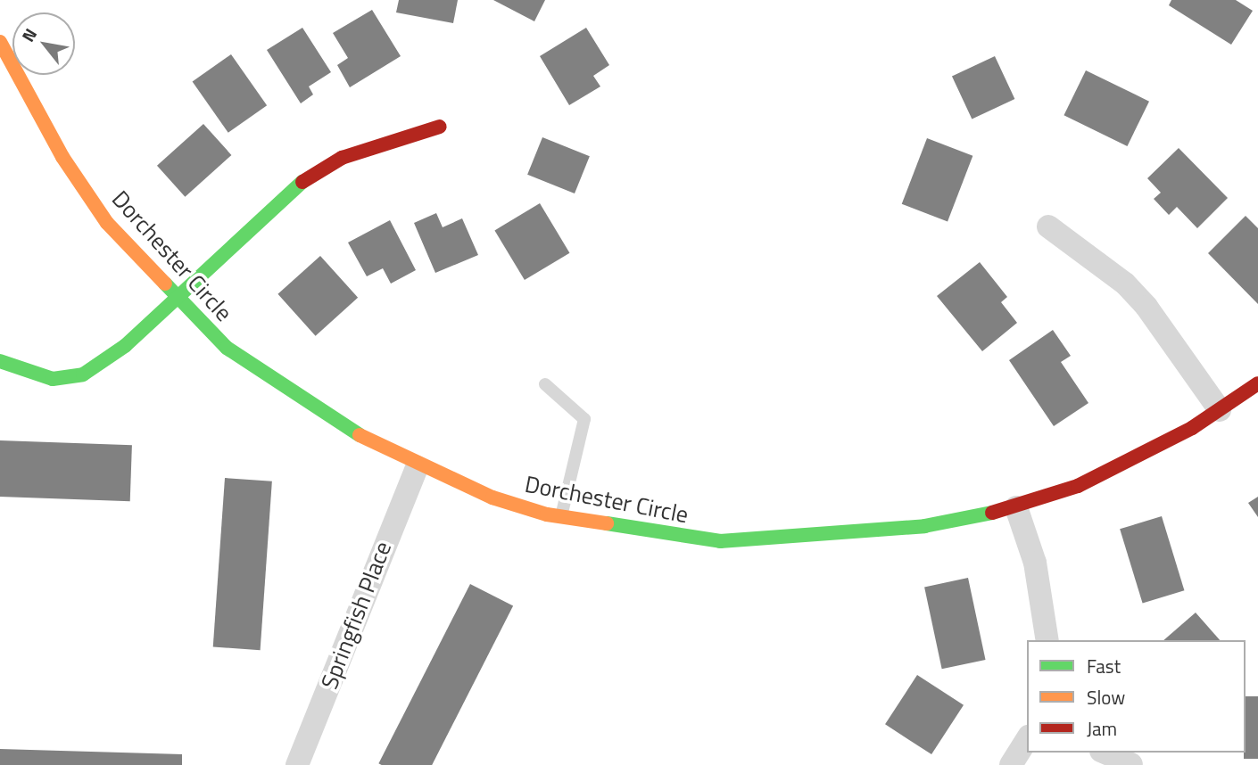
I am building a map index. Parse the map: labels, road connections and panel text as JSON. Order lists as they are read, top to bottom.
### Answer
{
  "streets": {
    "street": ["Dorchester Circle", "Springfish Place"]
  },
  "crossings": [
    ["Dorchester Circle", "Springfish Place"]
  ],
  "legend": ["Fast", "Slow", "Jam"],
  "north": "top left"
}
